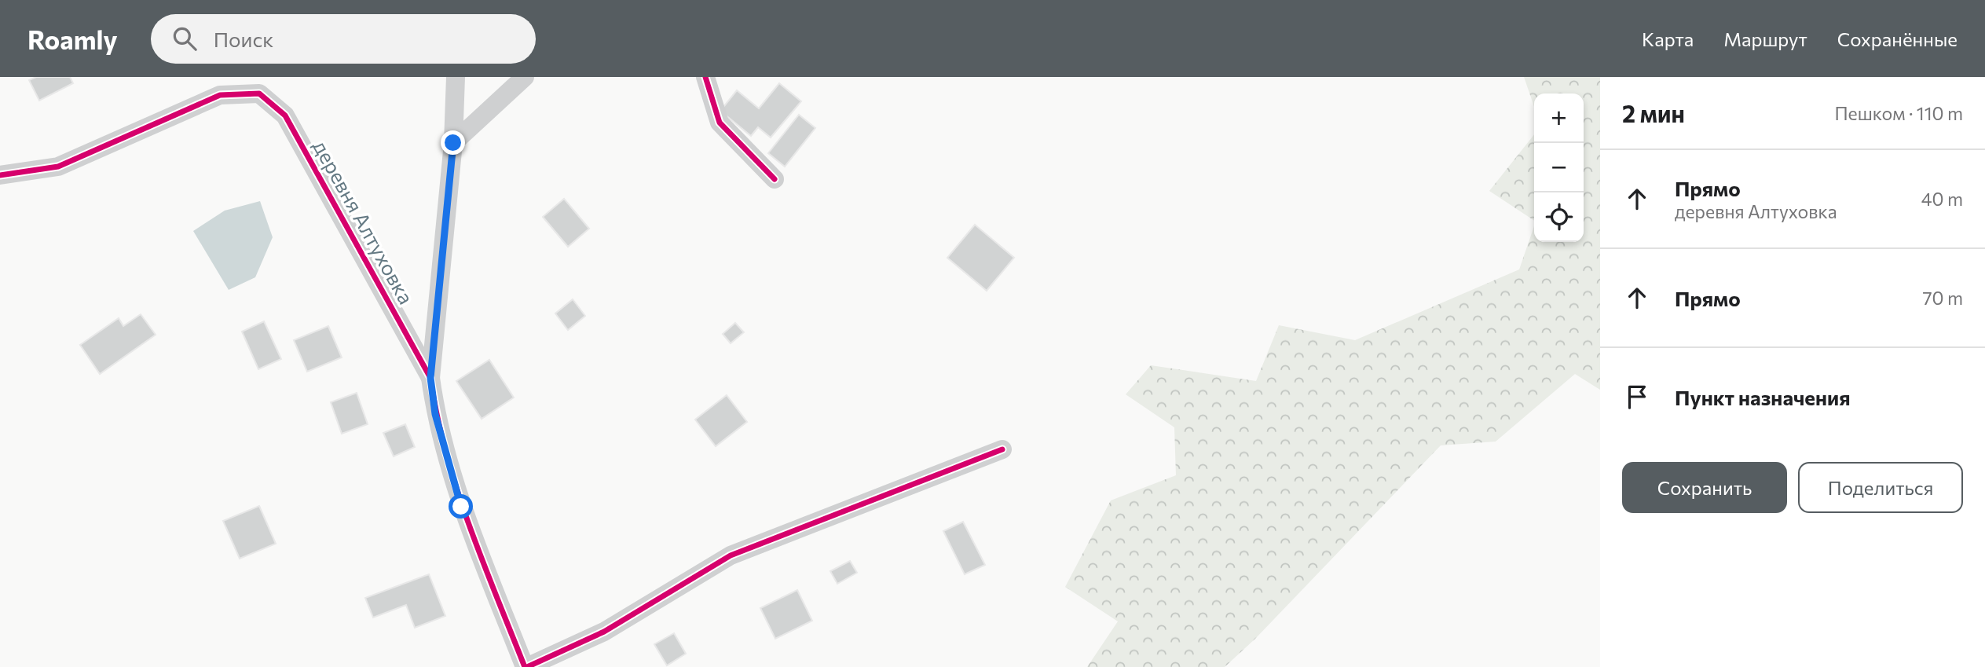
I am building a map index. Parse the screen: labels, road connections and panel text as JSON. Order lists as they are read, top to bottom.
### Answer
{
  "streets": {
    "street": ["деревня Алтуховка"]
  },
  "page": {
    "header": "Roamly",
    "search": "Поиск",
    "nav": ["Карта", "Маршрут", "Сохранённые"],
    "heading": ["2 мин", "Пешком · 110 m"],
    "map_buttons": ["+", "−"],
    "list": [
      ["Прямо", "деревня Алтуховка", "40 m"],
      ["Прямо", "70 m"],
      "Пункт назначения"
    ],
    "buttons": ["Сохранить", "Поделиться"]
  }
}
